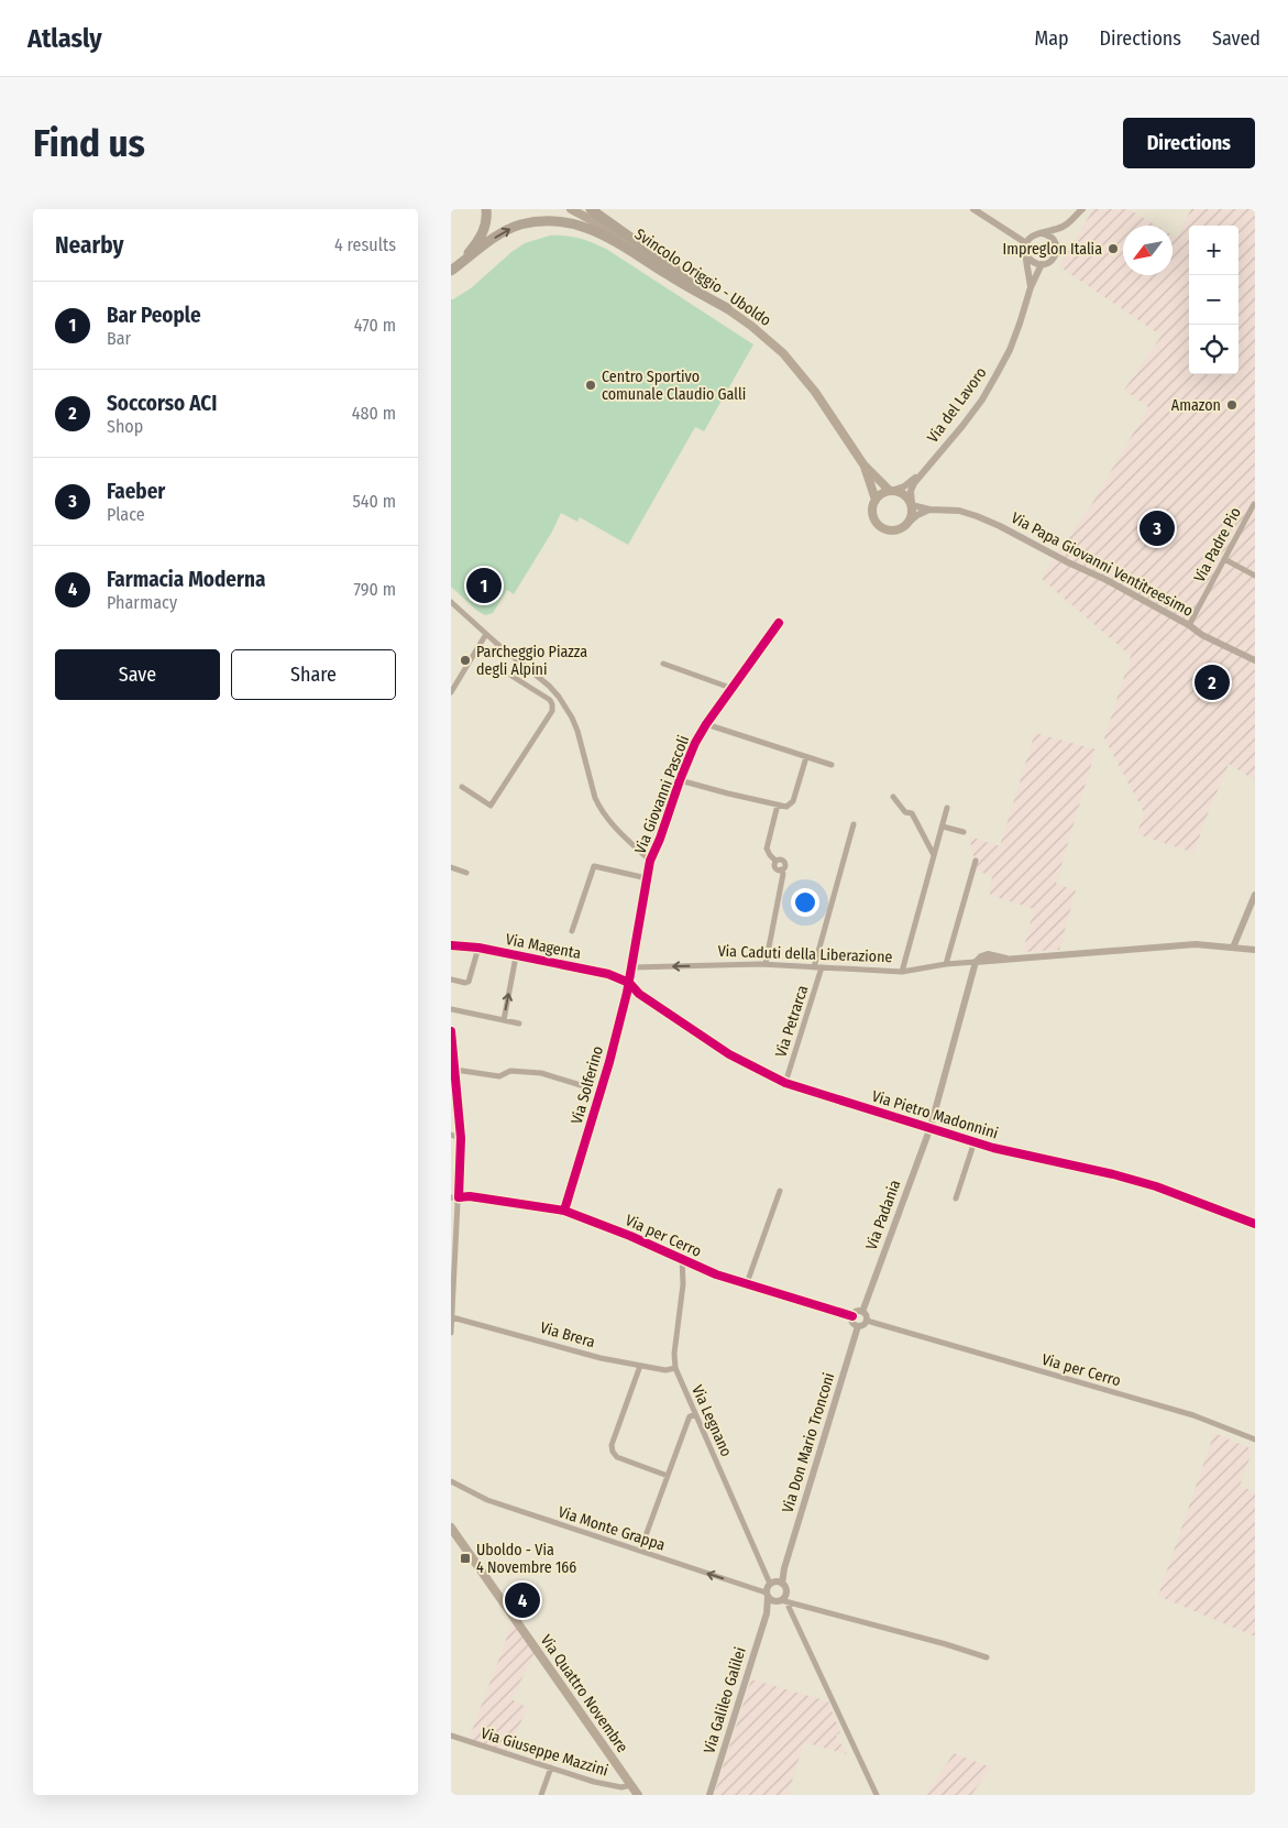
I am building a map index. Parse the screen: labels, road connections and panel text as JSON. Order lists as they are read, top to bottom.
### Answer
{
  "streets": {
    "main road": ["Svincolo Origgio - Uboldo", "Via Quattro Novembre"],
    "street": [
      "Via del Lavoro",
      "Via Padre Pio",
      "Via Papa Giovanni Ventitreesimo",
      "Via Giovanni Pascoli",
      "Via Magenta",
      "Via Caduti della Liberazione",
      "Via Petrarca",
      "Via Solferino",
      "Via Pietro Madonnini",
      "Via Padania",
      "Via per Cerro",
      "Via Brera",
      "Via Legnano",
      "Via Don Mario Tronconi",
      "Via Monte Grappa",
      "Via Galileo Galilei",
      "Via Giuseppe Mazzini"
    ]
  },
  "crossings": [
    ["Svincolo Origgio - Uboldo", "Via del Lavoro"],
    ["Svincolo Origgio - Uboldo", "Via Papa Giovanni Ventitreesimo"],
    ["Via del Lavoro", "Via Papa Giovanni Ventitreesimo"],
    ["Via Padre Pio", "Via Papa Giovanni Ventitreesimo"],
    ["Via Giovanni Pascoli", "Via Caduti della Liberazione"],
    ["Via Giovanni Pascoli", "Via Solferino"],
    ["Via Magenta", "Via Solferino"],
    ["Via Magenta", "Via Pietro Madonnini"],
    ["Via Caduti della Liberazione", "Via Petrarca"],
    ["Via Caduti della Liberazione", "Via Solferino"],
    ["Via Caduti della Liberazione", "Via Padania"],
    ["Via Petrarca", "Via Pietro Madonnini"],
    ["Via Solferino", "Via Pietro Madonnini"],
    ["Via Solferino", "Via per Cerro"],
    ["Via Pietro Madonnini", "Via Padania"],
    ["Via Padania", "Via per Cerro"],
    ["Via Padania", "Via Don Mario Tronconi"],
    ["Via per Cerro", "Via Legnano"],
    ["Via per Cerro", "Via Don Mario Tronconi"],
    ["Via Brera", "Via Legnano"],
    ["Via Legnano", "Via Don Mario Tronconi"],
    ["Via Monte Grappa", "Via Galileo Galilei"],
    ["Via Quattro Novembre", "Via Giuseppe Mazzini"]
  ],
  "one_way": ["Via Monte Grappa"],
  "places": {
    "other": [
      "Impreglon Italia",
      "Centro Sportivo comunale Claudio Galli",
      "Amazon",
      "Parcheggio Piazza degli Alpini"
    ],
    "transit": ["Uboldo - Via 4 Novembre 166"]
  },
  "north": "bottom left",
  "page": {
    "header": "Atlasly",
    "nav": ["Map", "Directions", "Saved"],
    "buttons": [
      "Directions",
      ["Save", "Share"]
    ],
    "title": "Find us",
    "heading": ["Nearby", "4 results"],
    "map_buttons": ["+", "−"],
    "list": [
      {
        "mark": "1",
        "name": "Bar People",
        "note": "Bar",
        "value": "470 m"
      },
      {
        "mark": "2",
        "name": "Soccorso ACI",
        "note": "Shop",
        "value": "480 m"
      },
      {
        "mark": "3",
        "name": "Faeber",
        "note": "Place",
        "value": "540 m"
      },
      {
        "mark": "4",
        "name": "Farmacia Moderna",
        "note": "Pharmacy",
        "value": "790 m"
      }
    ],
    "pins": [
      "3",
      "1",
      "2",
      "4"
    ]
  }
}
